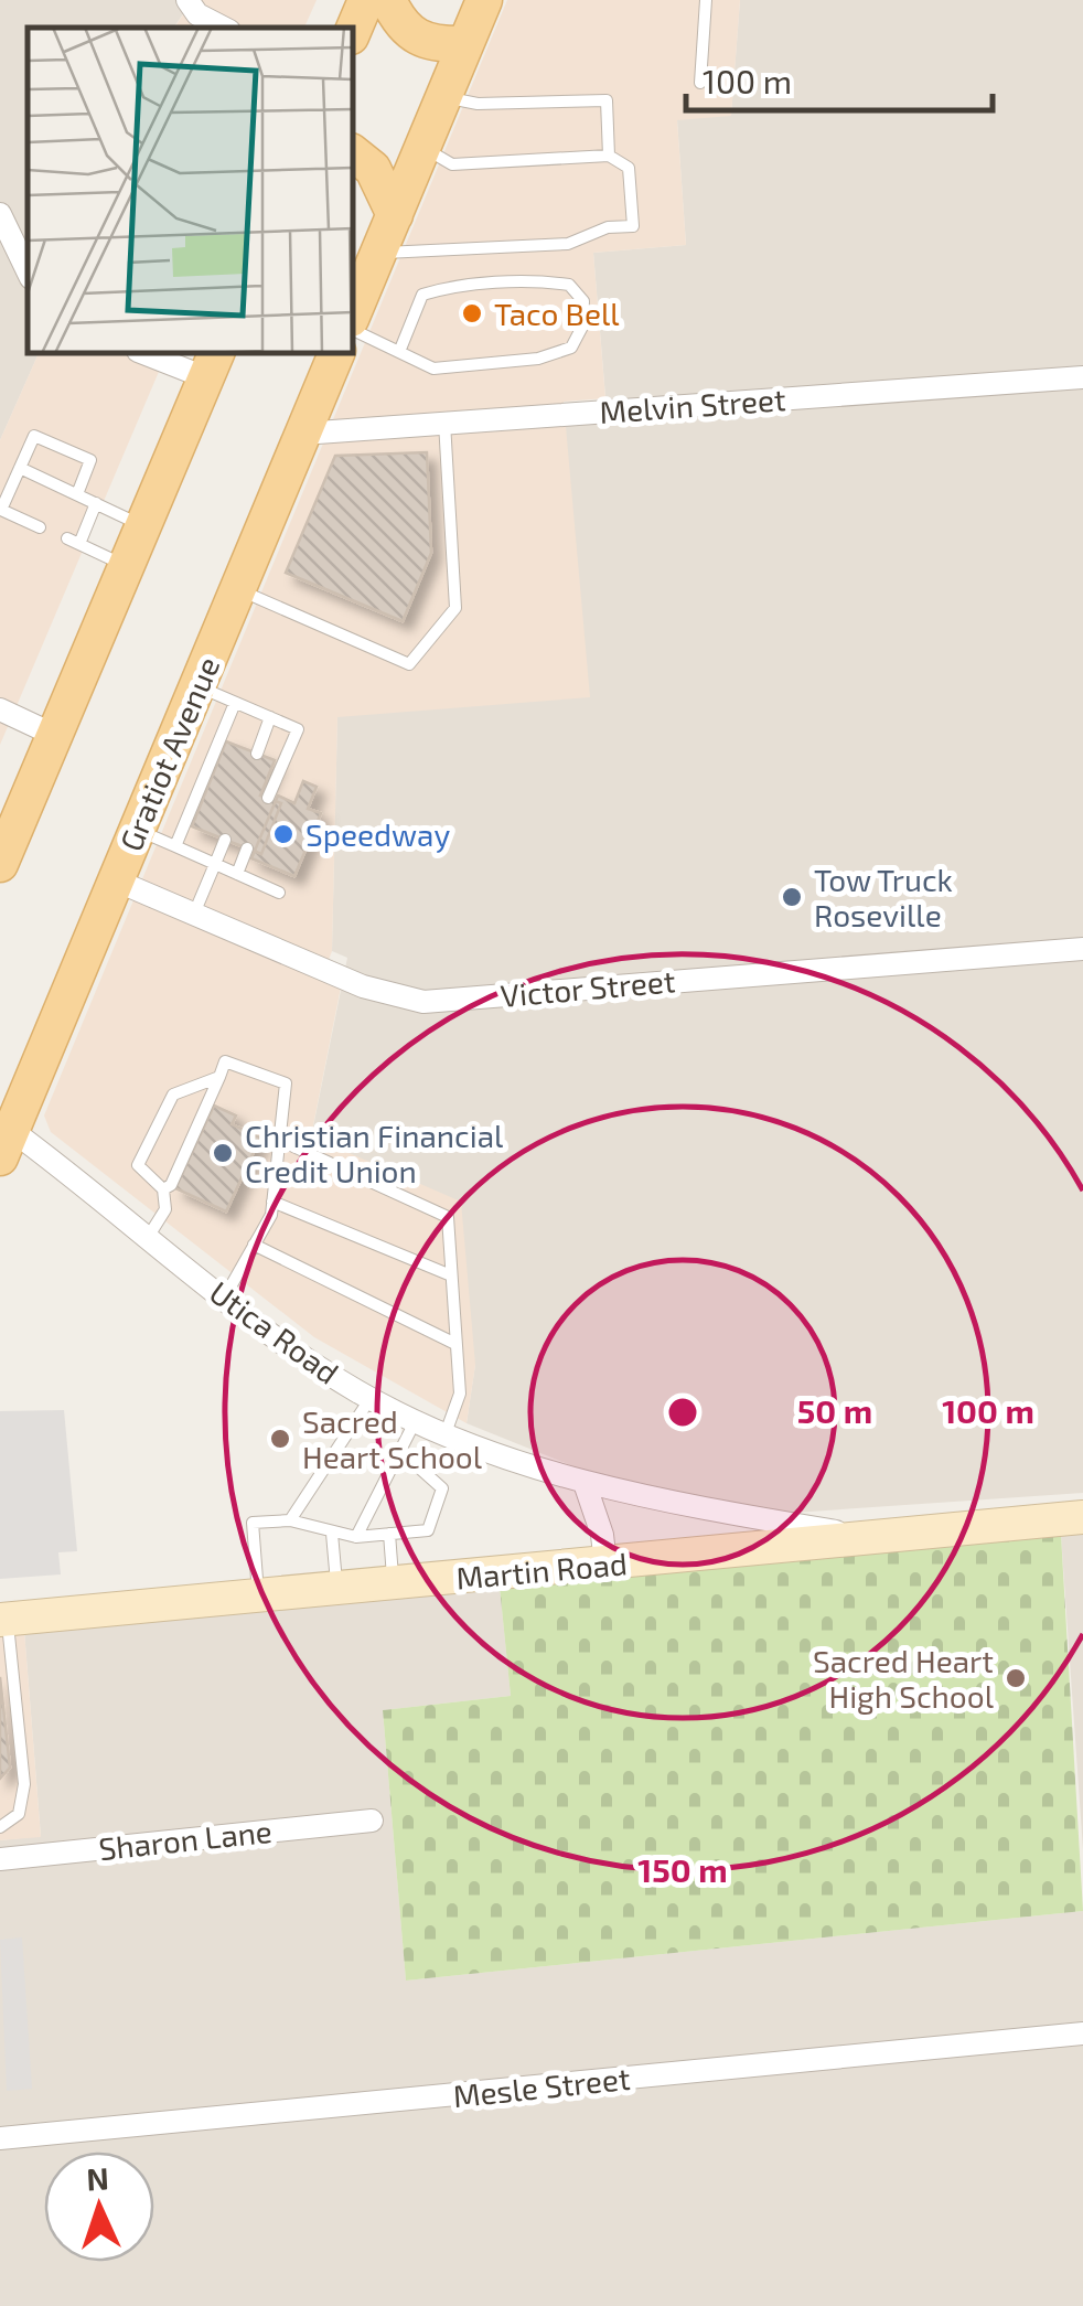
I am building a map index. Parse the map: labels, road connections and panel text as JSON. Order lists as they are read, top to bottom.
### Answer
{
  "streets": {
    "main road": ["Gratiot Avenue"],
    "street": [
      "Melvin Street",
      "Victor Street",
      "Utica Road",
      "Martin Road",
      "Sharon Lane",
      "Mesle Street"
    ]
  },
  "crossings": [
    ["Melvin Street", "Gratiot Avenue"],
    ["Gratiot Avenue", "Victor Street"],
    ["Gratiot Avenue", "Utica Road"],
    ["Utica Road", "Martin Road"]
  ],
  "places": [
    "Taco Bell",
    "Speedway",
    "Tow Truck Roseville",
    "Christian Financial Credit Union",
    "Sacred Heart School",
    "Sacred Heart High School"
  ],
  "scale_bar": "100 m",
  "north": "top",
  "rings": ["50 m", "100 m", "150 m"]
}
